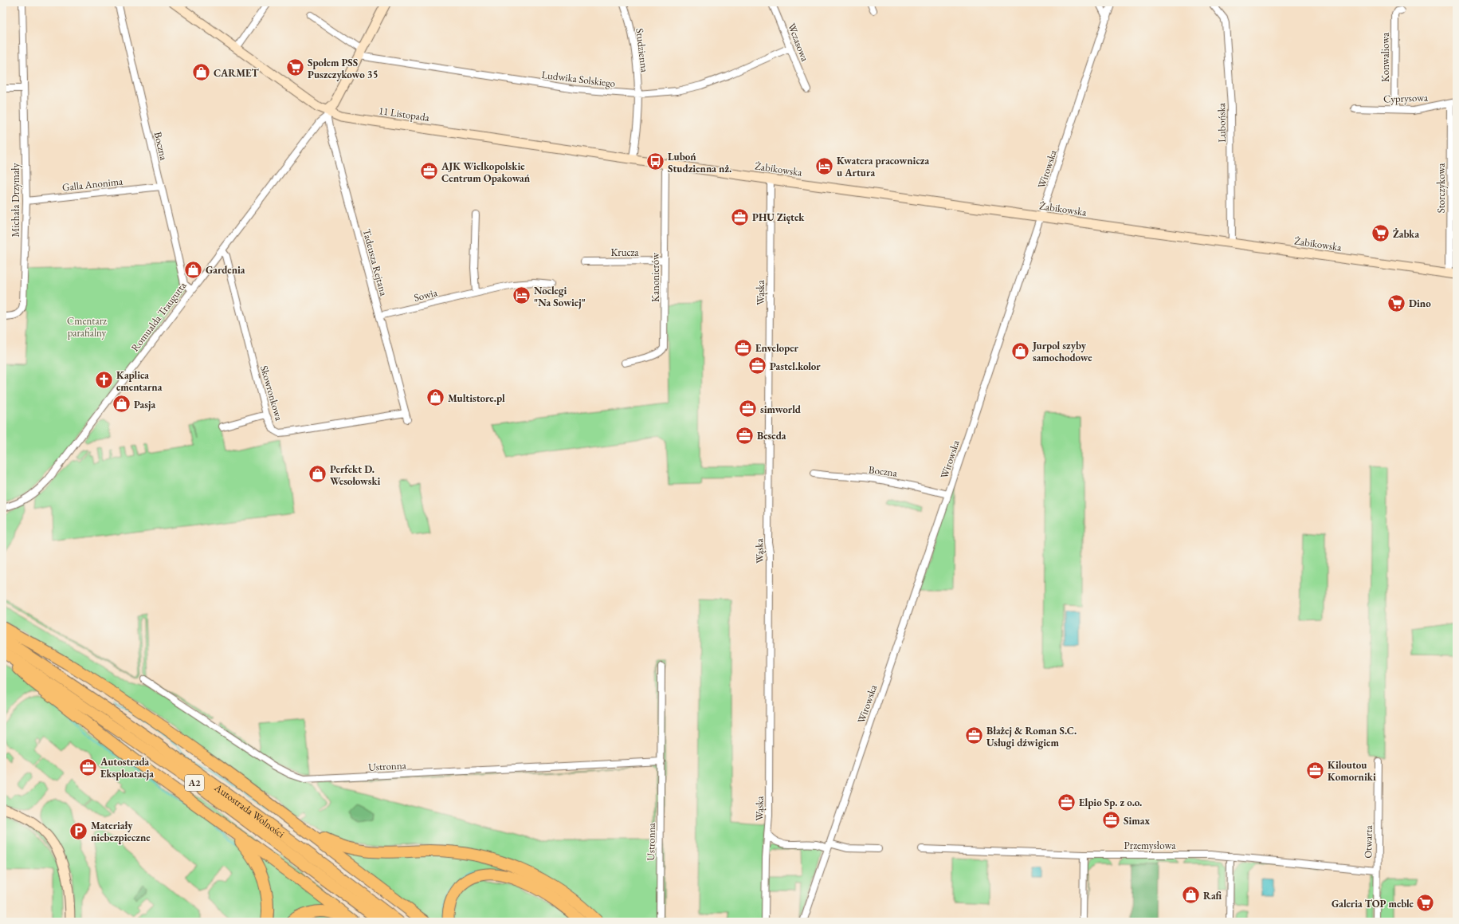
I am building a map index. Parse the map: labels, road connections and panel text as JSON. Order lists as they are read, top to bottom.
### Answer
{
  "streets": {
    "highway": ["A2", "Autostrada Wolności"],
    "street": [
      "Wczasowa",
      "Studzienna",
      "Konwaliowa",
      "Ludwika Solskiego",
      "Cyprysowa",
      "11 Listopada",
      "Lubońska",
      "Boczna",
      "Żabikowska",
      "Wirowska",
      "Galla Anonima",
      "Storczykowa",
      "Michała Drzymały",
      "Krucza",
      "Tadeusza Rejtana",
      "Kanonierów",
      "Wąska",
      "Sowia",
      "Romualda Traugutta",
      "Skowronkowa",
      "Ustronna",
      "Otwarta",
      "Przemysłowa"
    ]
  },
  "crossings": [
    ["Wczasowa", "Ludwika Solskiego"],
    ["Studzienna", "Ludwika Solskiego"],
    ["Studzienna", "11 Listopada"],
    ["Konwaliowa", "Cyprysowa"],
    ["Ludwika Solskiego", "Romualda Traugutta"],
    ["Cyprysowa", "Storczykowa"],
    ["11 Listopada", "Żabikowska"],
    ["11 Listopada", "Tadeusza Rejtana"],
    ["11 Listopada", "Kanonierów"],
    ["11 Listopada", "Romualda Traugutta"],
    ["Lubońska", "Żabikowska"],
    ["Boczna", "Wirowska"],
    ["Boczna", "Galla Anonima"],
    ["Boczna", "Romualda Traugutta"],
    ["Żabikowska", "Wirowska"],
    ["Żabikowska", "Storczykowa"],
    ["Żabikowska", "Kanonierów"],
    ["Żabikowska", "Wąska"],
    ["Galla Anonima", "Michała Drzymały"],
    ["Krucza", "Kanonierów"],
    ["Tadeusza Rejtana", "Sowia"],
    ["Tadeusza Rejtana", "Romualda Traugutta"],
    ["Tadeusza Rejtana", "Skowronkowa"],
    ["Romualda Traugutta", "Skowronkowa"],
    ["Otwarta", "Przemysłowa"]
  ],
  "parks": ["Cmentarz parafialny"],
  "places": {
    "supermarket": [
      "Społem PSS Puszczykowo 35",
      "Żabka",
      "Dino",
      "Galeria TOP meble"
    ],
    "shop": [
      "CARMET",
      "Gardenia",
      "Jurpol szyby samochodowe",
      "Multistore.pl",
      "Pasja",
      "Perfekt D. Wesołowski",
      "Rafi"
    ],
    "bus stop": ["Luboń Studzienna nż."],
    "hotel": ["Kwatera pracownicza u Artura", "Noclegi \"Na Sowiej\""],
    "office": [
      "AJK Wielkopolskie Centrum Opakowań",
      "PHU Ziętek",
      "Enveloper",
      "Pastel.kolor",
      "simworld",
      "Beseda",
      "Błażej & Roman S.C. Usługi dźwigiem",
      "Autostrada Eksploatacja",
      "Kiloutou Komorniki",
      "Elpio Sp. z o.o.",
      "Simax"
    ],
    "church": ["Kaplica cmentarna"],
    "parking": ["Materiały niebezpieczne"]
  }
}
